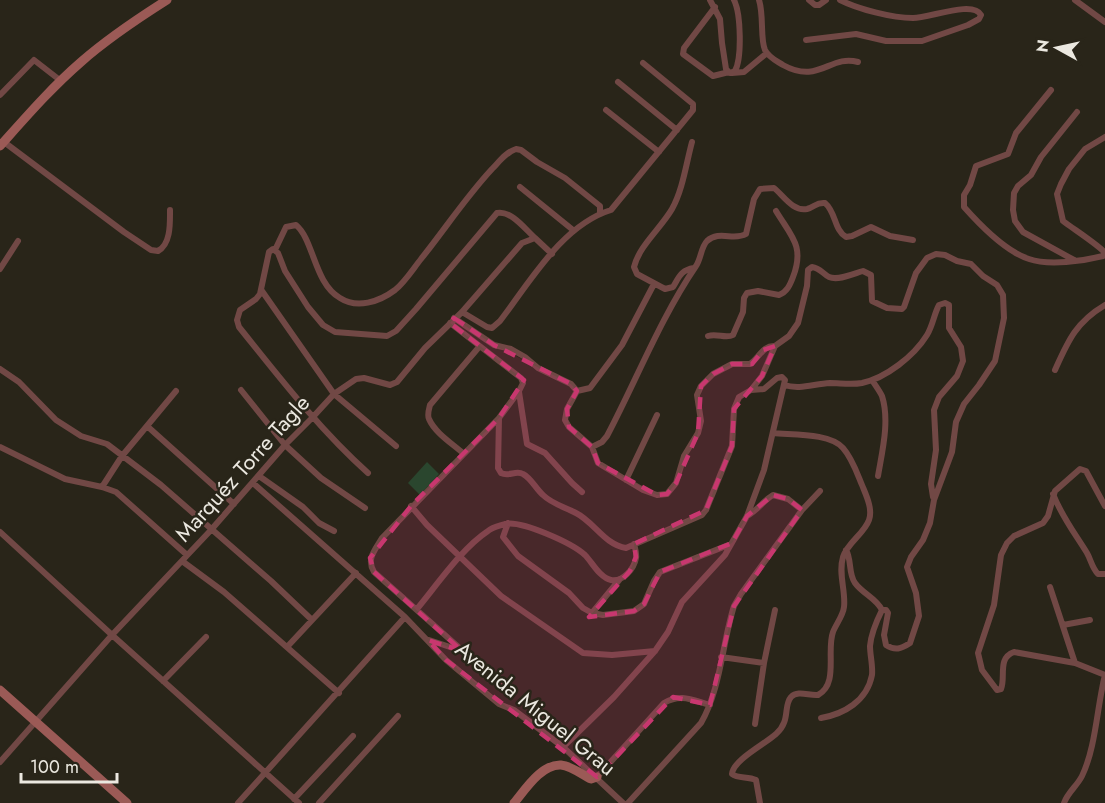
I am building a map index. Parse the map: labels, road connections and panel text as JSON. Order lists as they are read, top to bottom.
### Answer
{
  "streets": {
    "street": ["Marquéz Torre Tagle", "Avenida Miguel Grau"]
  },
  "crossings": [
    ["Marquéz Torre Tagle", "Avenida Miguel Grau"]
  ],
  "scale_bar": "100 m",
  "north": "left"
}
